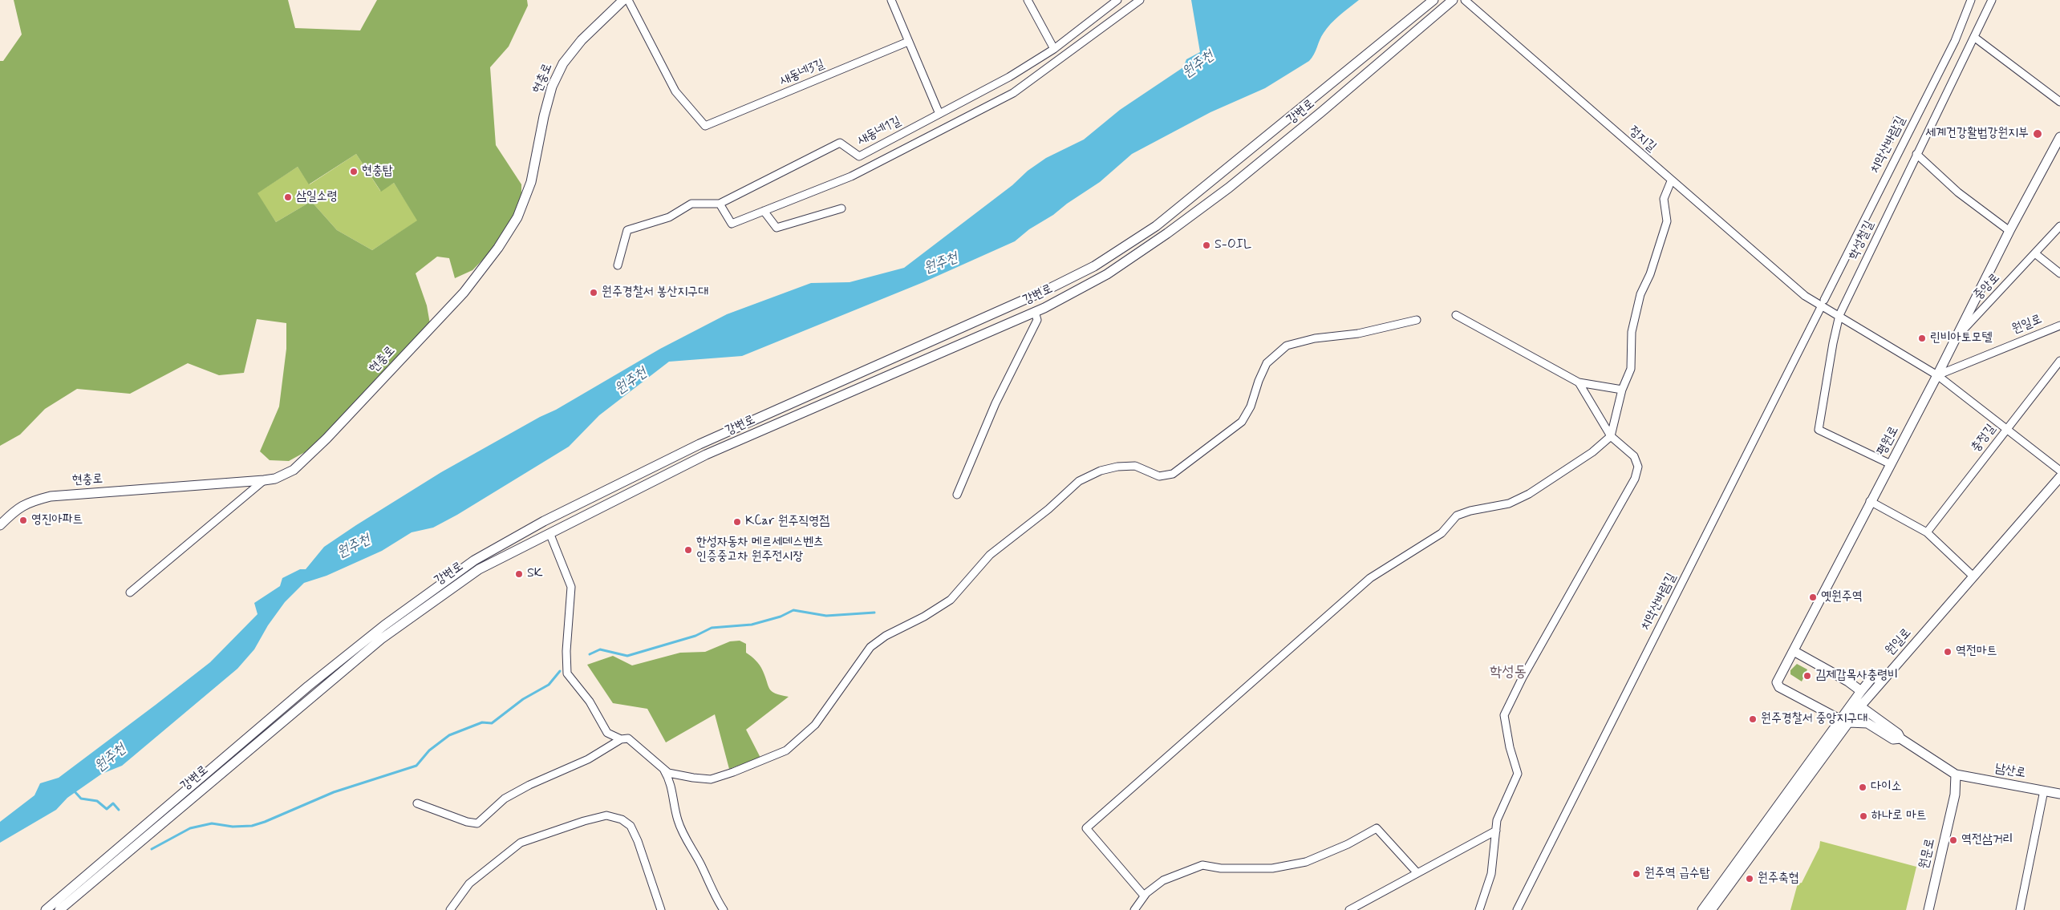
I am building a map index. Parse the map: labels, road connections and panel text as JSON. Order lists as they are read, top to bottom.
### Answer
{
  "streets": {
    "street": [
      "새동네3길",
      "현충로",
      "강변로",
      "새동네1길",
      "정지길",
      "치악산바람길",
      "학성철길",
      "중앙로",
      "원일로",
      "충정길",
      "평원로",
      "남산로",
      "원문로"
    ]
  },
  "crossings": [
    ["정지길", "치악산바람길"],
    ["정지길", "학성철길"],
    ["정지길", "원일로"],
    ["정지길", "충정길"],
    ["정지길", "평원로"],
    ["학성철길", "평원로"],
    ["중앙로", "평원로"],
    ["원일로", "평원로"],
    ["남산로", "원문로"]
  ],
  "districts": ["학성동"],
  "water": ["원주천"],
  "places": [
    "세계건강활법강원지부",
    "현충탑",
    "삼일소령",
    "S-OIL",
    "원주경찰서 봉산지구대",
    "린비아토모텔",
    "영진아파트",
    "KCar 원주직영점",
    "한성자동차 메르세데스벤츠 인증중고차 원주전시장",
    "SK",
    "옛원주역",
    "역전마트",
    "김제갑목사충령비",
    "원주경찰서 중앙지구대",
    "다이소",
    "하나로 마트",
    "역전삼거리",
    "원주역 급수탑",
    "원주축협"
  ]
}
